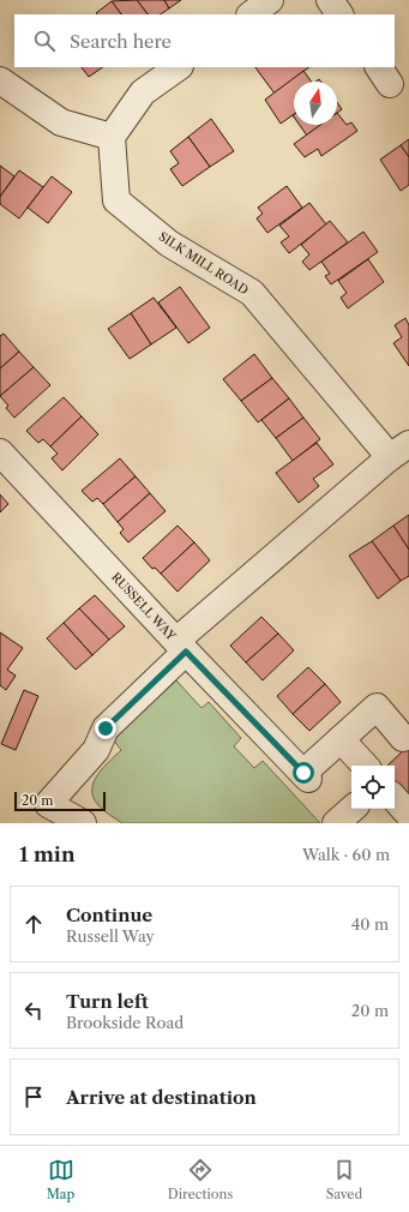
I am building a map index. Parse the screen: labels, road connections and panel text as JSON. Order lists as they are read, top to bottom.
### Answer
{
  "streets": {
    "street": ["SILK MILL ROAD", "RUSSELL WAY"]
  },
  "crossings": [
    ["SILK MILL ROAD", "RUSSELL WAY"]
  ],
  "scale_bar": "20 m",
  "north": "top",
  "page": {
    "search": "Search here",
    "scale": "20 m",
    "heading": ["1 min", "Walk · 60 m"],
    "list": [
      ["Continue", "Russell Way", "40 m"],
      ["Turn left", "Brookside Road", "20 m"],
      "Arrive at destination"
    ],
    "nav": ["Map", "Directions", "Saved"]
  }
}
